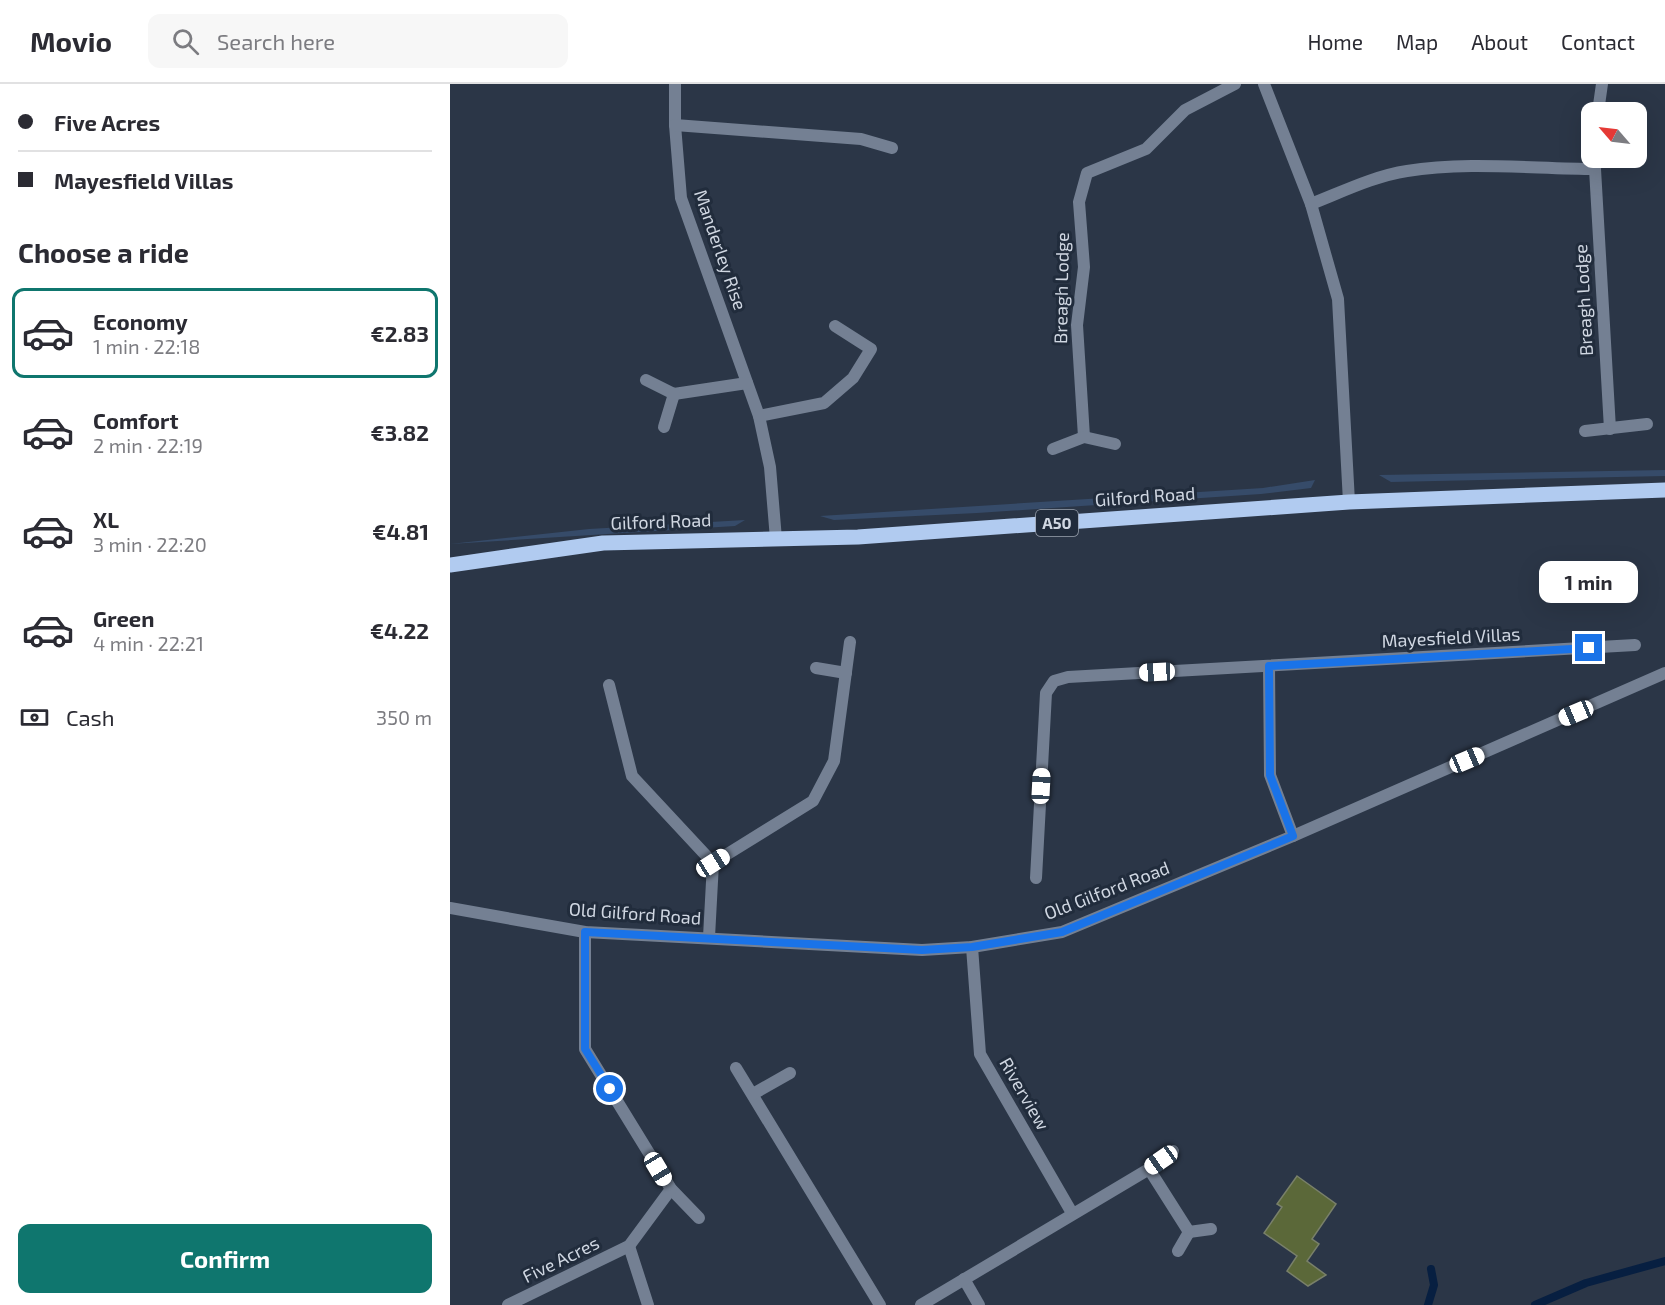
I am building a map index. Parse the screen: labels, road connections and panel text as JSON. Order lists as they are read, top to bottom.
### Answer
{
  "streets": {
    "main road": ["Gilford Road", "A50"],
    "street": [
      "Manderley Rise",
      "Breagh Lodge",
      "Mayesfield Villas",
      "Old Gilford Road",
      "Riverview",
      "Five Acres"
    ]
  },
  "crossings": [
    ["Manderley Rise", "Gilford Road"],
    ["Old Gilford Road", "Riverview"]
  ],
  "north": "top left",
  "page": {
    "header": "Movio",
    "search": "Search here",
    "nav": [
      "Home",
      "Map",
      "About",
      "Contact"
    ],
    "banner": ["Five Acres", "Mayesfield Villas"],
    "heading": "Choose a ride",
    "list": [
      {
        "name": "Economy",
        "note": "1 min · 22:18",
        "value": "€2.83"
      },
      {
        "name": "Comfort",
        "note": "2 min · 22:19",
        "value": "€3.82"
      },
      {
        "name": "XL",
        "note": "3 min · 22:20",
        "value": "€4.81"
      },
      {
        "name": "Green",
        "note": "4 min · 22:21",
        "value": "€4.22"
      }
    ],
    "bubble": "1 min",
    "pay": ["Cash", "350 m"],
    "buttons": "Confirm"
  }
}
